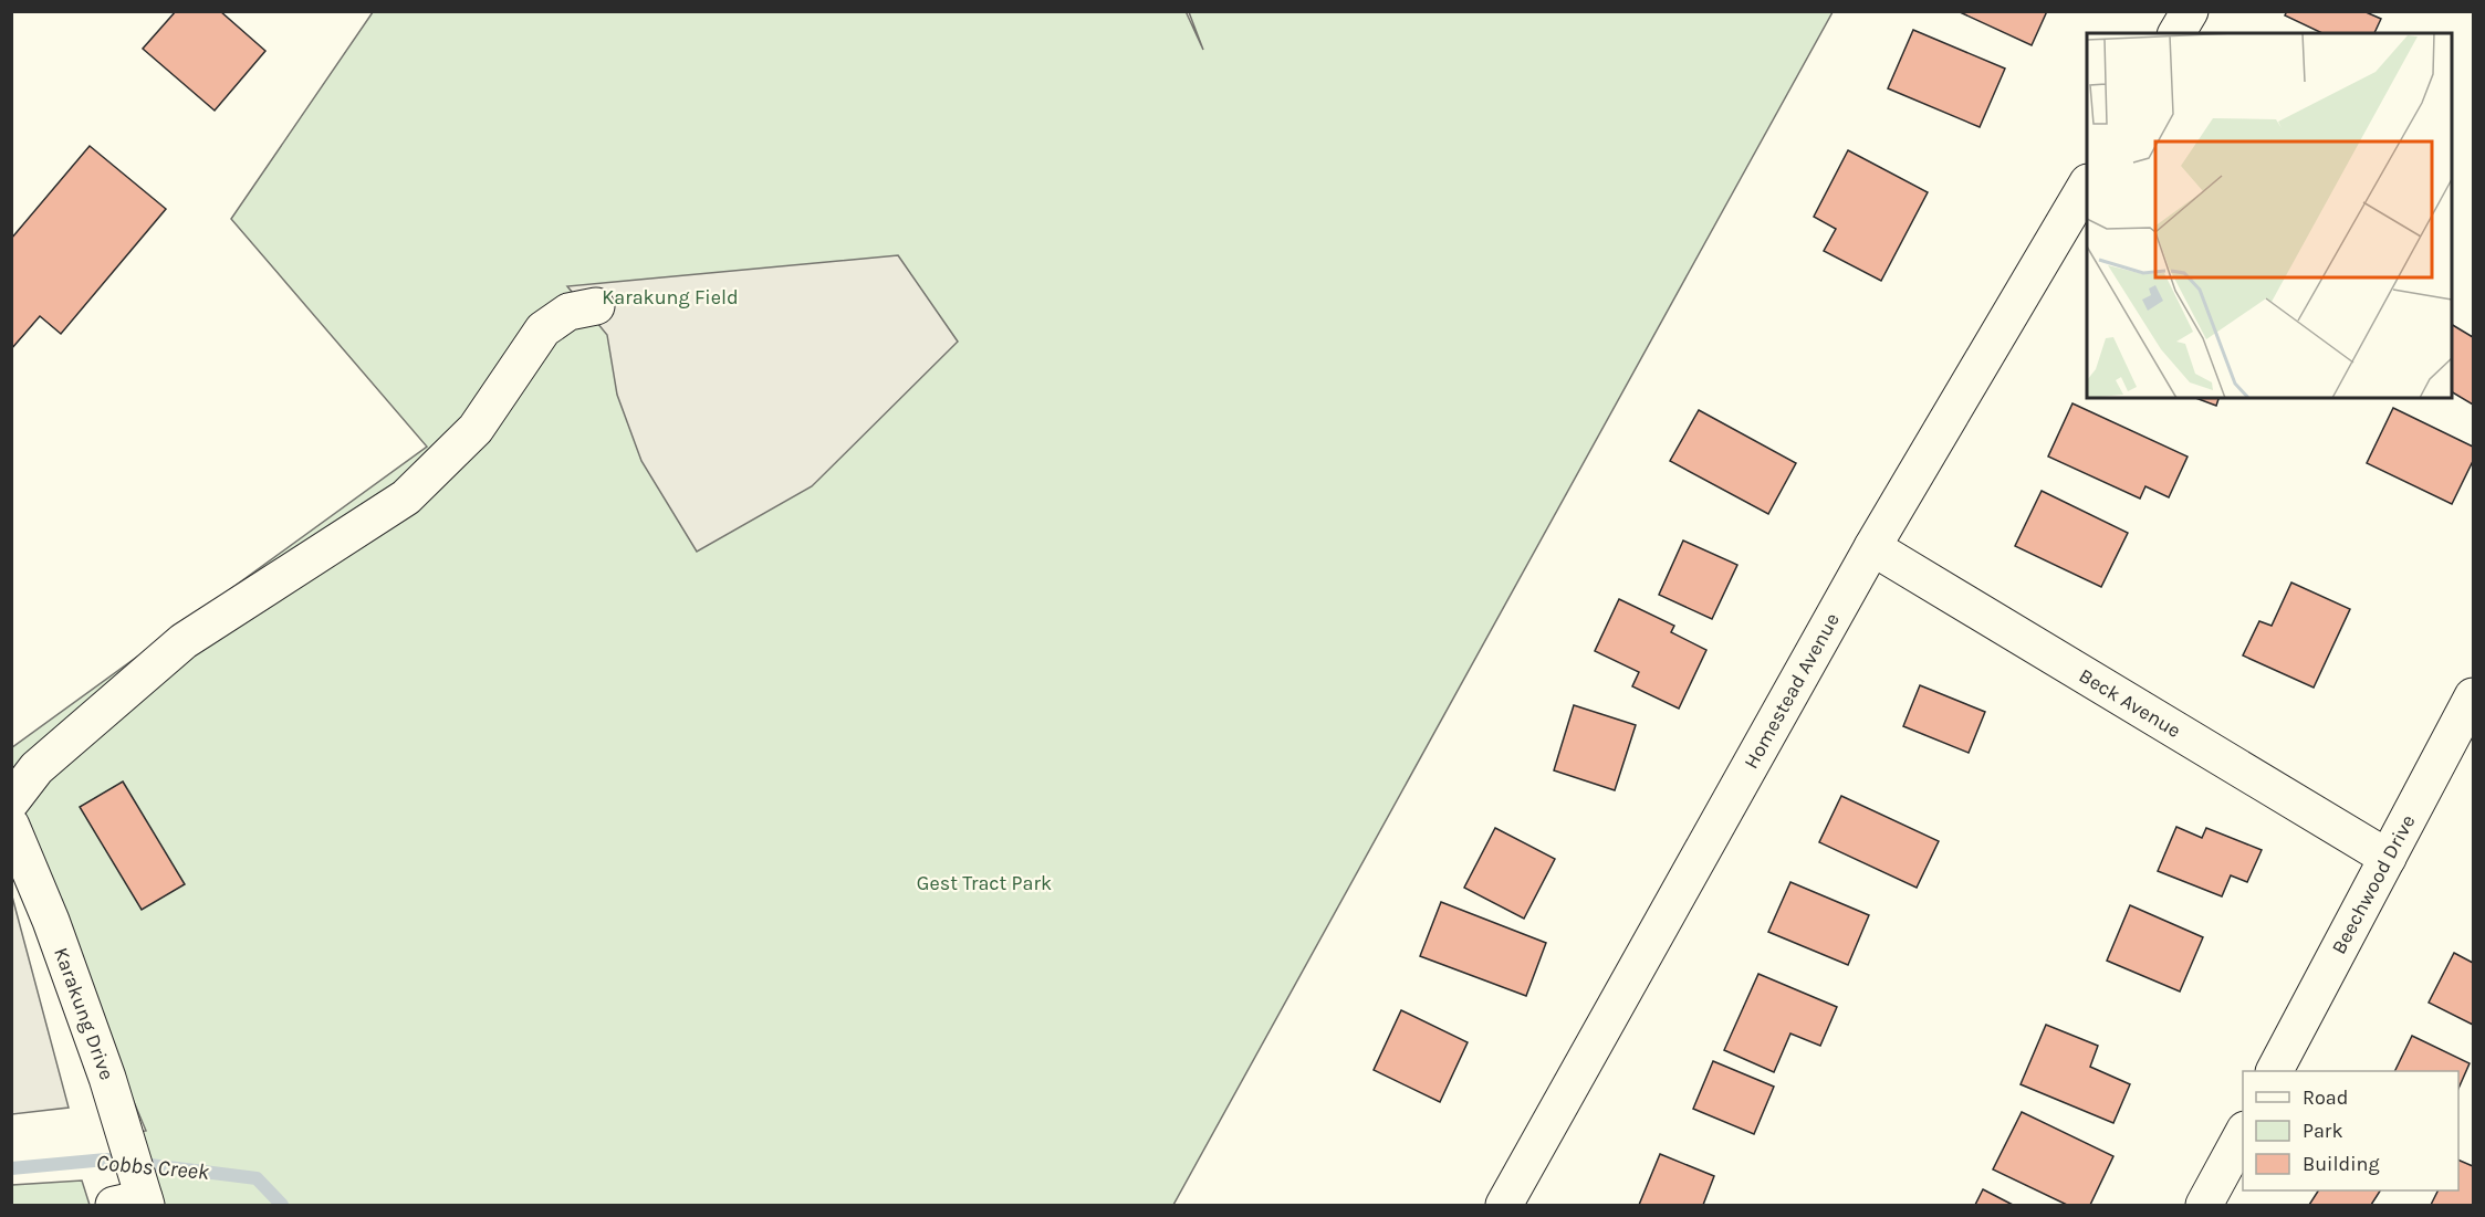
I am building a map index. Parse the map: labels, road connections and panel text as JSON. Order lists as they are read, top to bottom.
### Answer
{
  "streets": {
    "street": [
      "Homestead Avenue",
      "Beck Avenue",
      "Beechwood Drive",
      "Karakung Drive"
    ]
  },
  "crossings": [
    ["Homestead Avenue", "Beck Avenue"],
    ["Beck Avenue", "Beechwood Drive"]
  ],
  "water": ["Cobbs Creek"],
  "parks": ["Karakung Field", "Gest Tract Park"],
  "legend": ["Road", "Park", "Building"]
}
